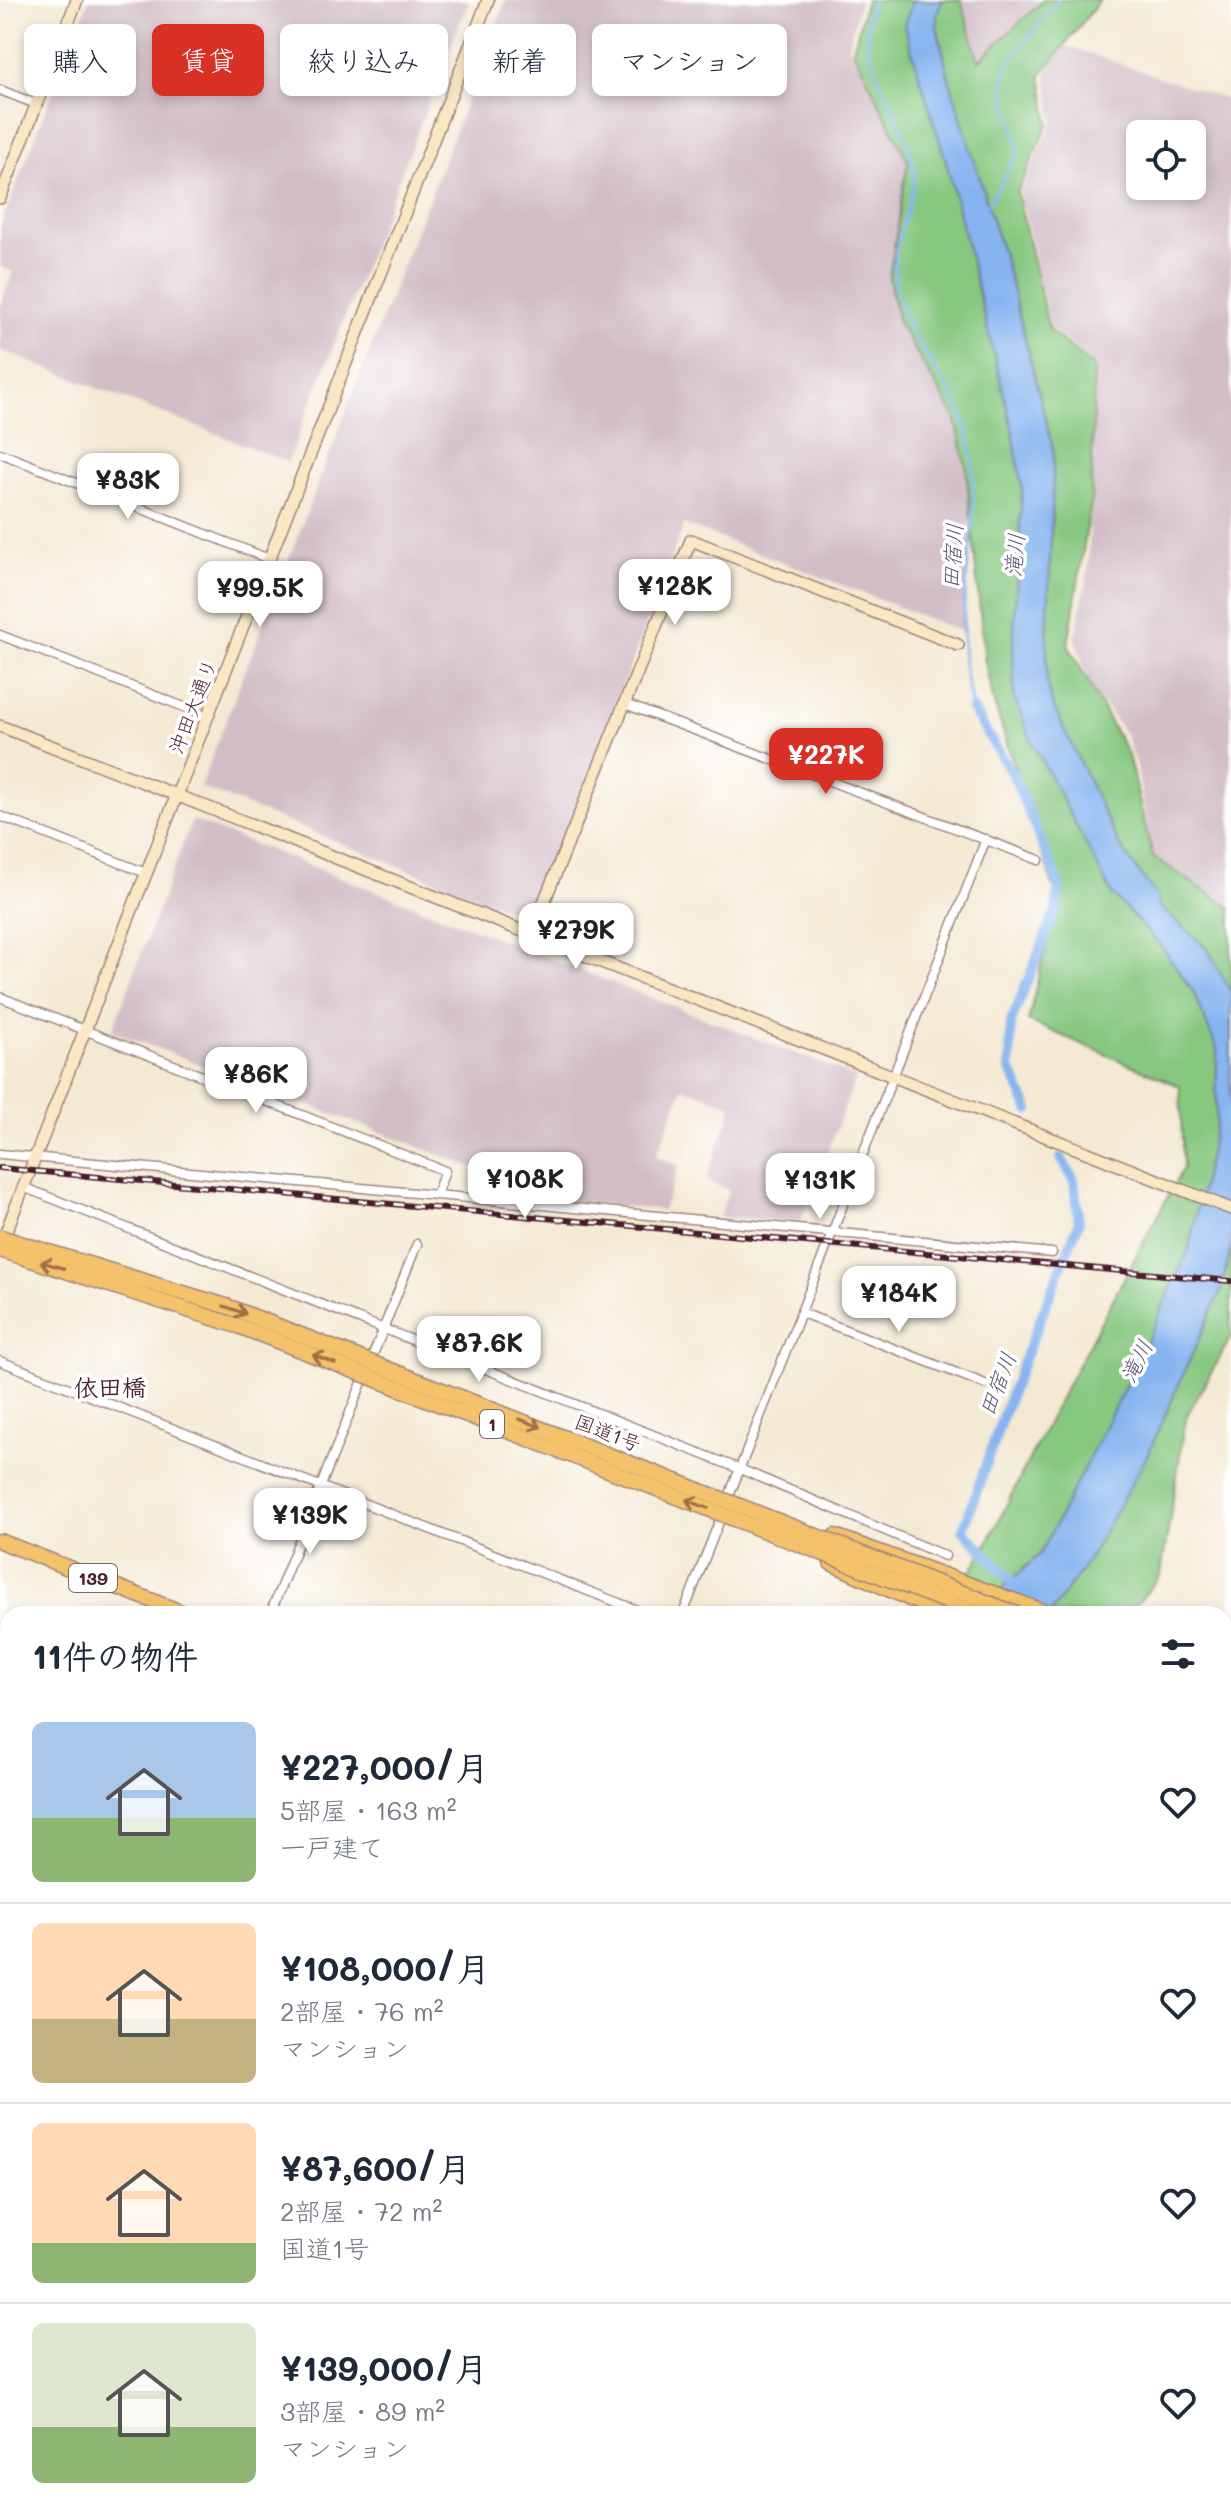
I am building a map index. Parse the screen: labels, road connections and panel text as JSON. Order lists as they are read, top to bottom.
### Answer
{
  "streets": {
    "highway": ["1", "国道1号", "139"],
    "street": ["沖田大通り"]
  },
  "crossings": [
    ["沖田大通り", "国道1号"],
    ["1", "国道1号"]
  ],
  "districts": ["依田橋"],
  "water": ["滝川", "田宿川"],
  "page": {
    "chip": [
      "購入",
      "賃貸",
      "絞り込み",
      "新着",
      "マンション"
    ],
    "price": [
      "¥83K",
      "¥128K",
      "¥99.5K",
      "¥227K",
      "¥279K",
      "¥86K",
      "¥108K",
      "¥131K",
      "¥184K",
      "¥87.6K",
      "¥139K"
    ],
    "heading": "11件の物件",
    "list": [
      {
        "name": "¥227,000/月",
        "note": "5部屋 · 163 m² · 一戸建て"
      },
      {
        "name": "¥108,000/月",
        "note": "2部屋 · 76 m² · マンション"
      },
      {
        "name": "¥87,600/月",
        "note": "2部屋 · 72 m² · 国道1号"
      },
      {
        "name": "¥139,000/月",
        "note": "3部屋 · 89 m² · マンション"
      }
    ]
  }
}
